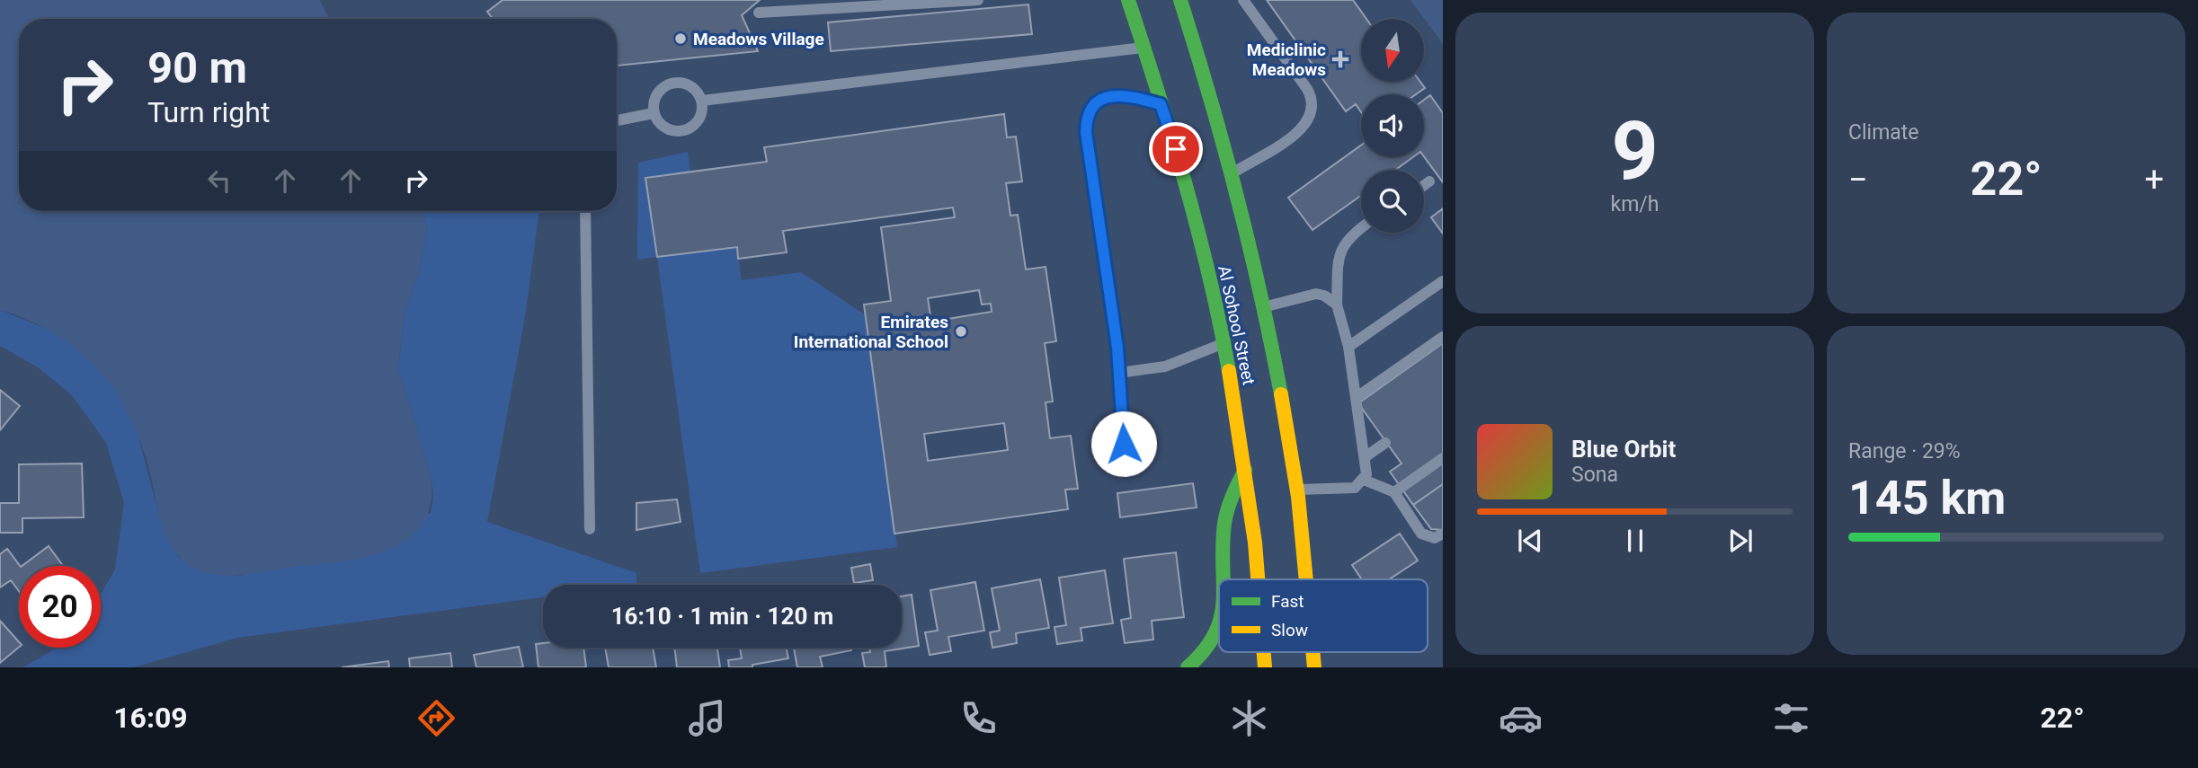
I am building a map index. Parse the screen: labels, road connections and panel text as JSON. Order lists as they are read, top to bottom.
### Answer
{
  "streets": {
    "main road": ["Al Sohool Street"]
  },
  "places": {
    "other": ["Meadows Village", "Emirates International School"],
    "health": ["Mediclinic Meadows"]
  },
  "legend": ["Fast", "Slow"],
  "north": "bottom",
  "page": {
    "tile": [
      ["9", "km/h"],
      "Climate",
      ["Range · 29%", "145 km"]
    ],
    "turn": ["90 m", "Turn right"],
    "heat": ["−", "22°", "+"],
    "song": ["Blue Orbit", "Sona"],
    "limit": "20",
    "trip": "16:10 · 1 min · 120 m",
    "tabs": ["16:09", "22°"]
  }
}
